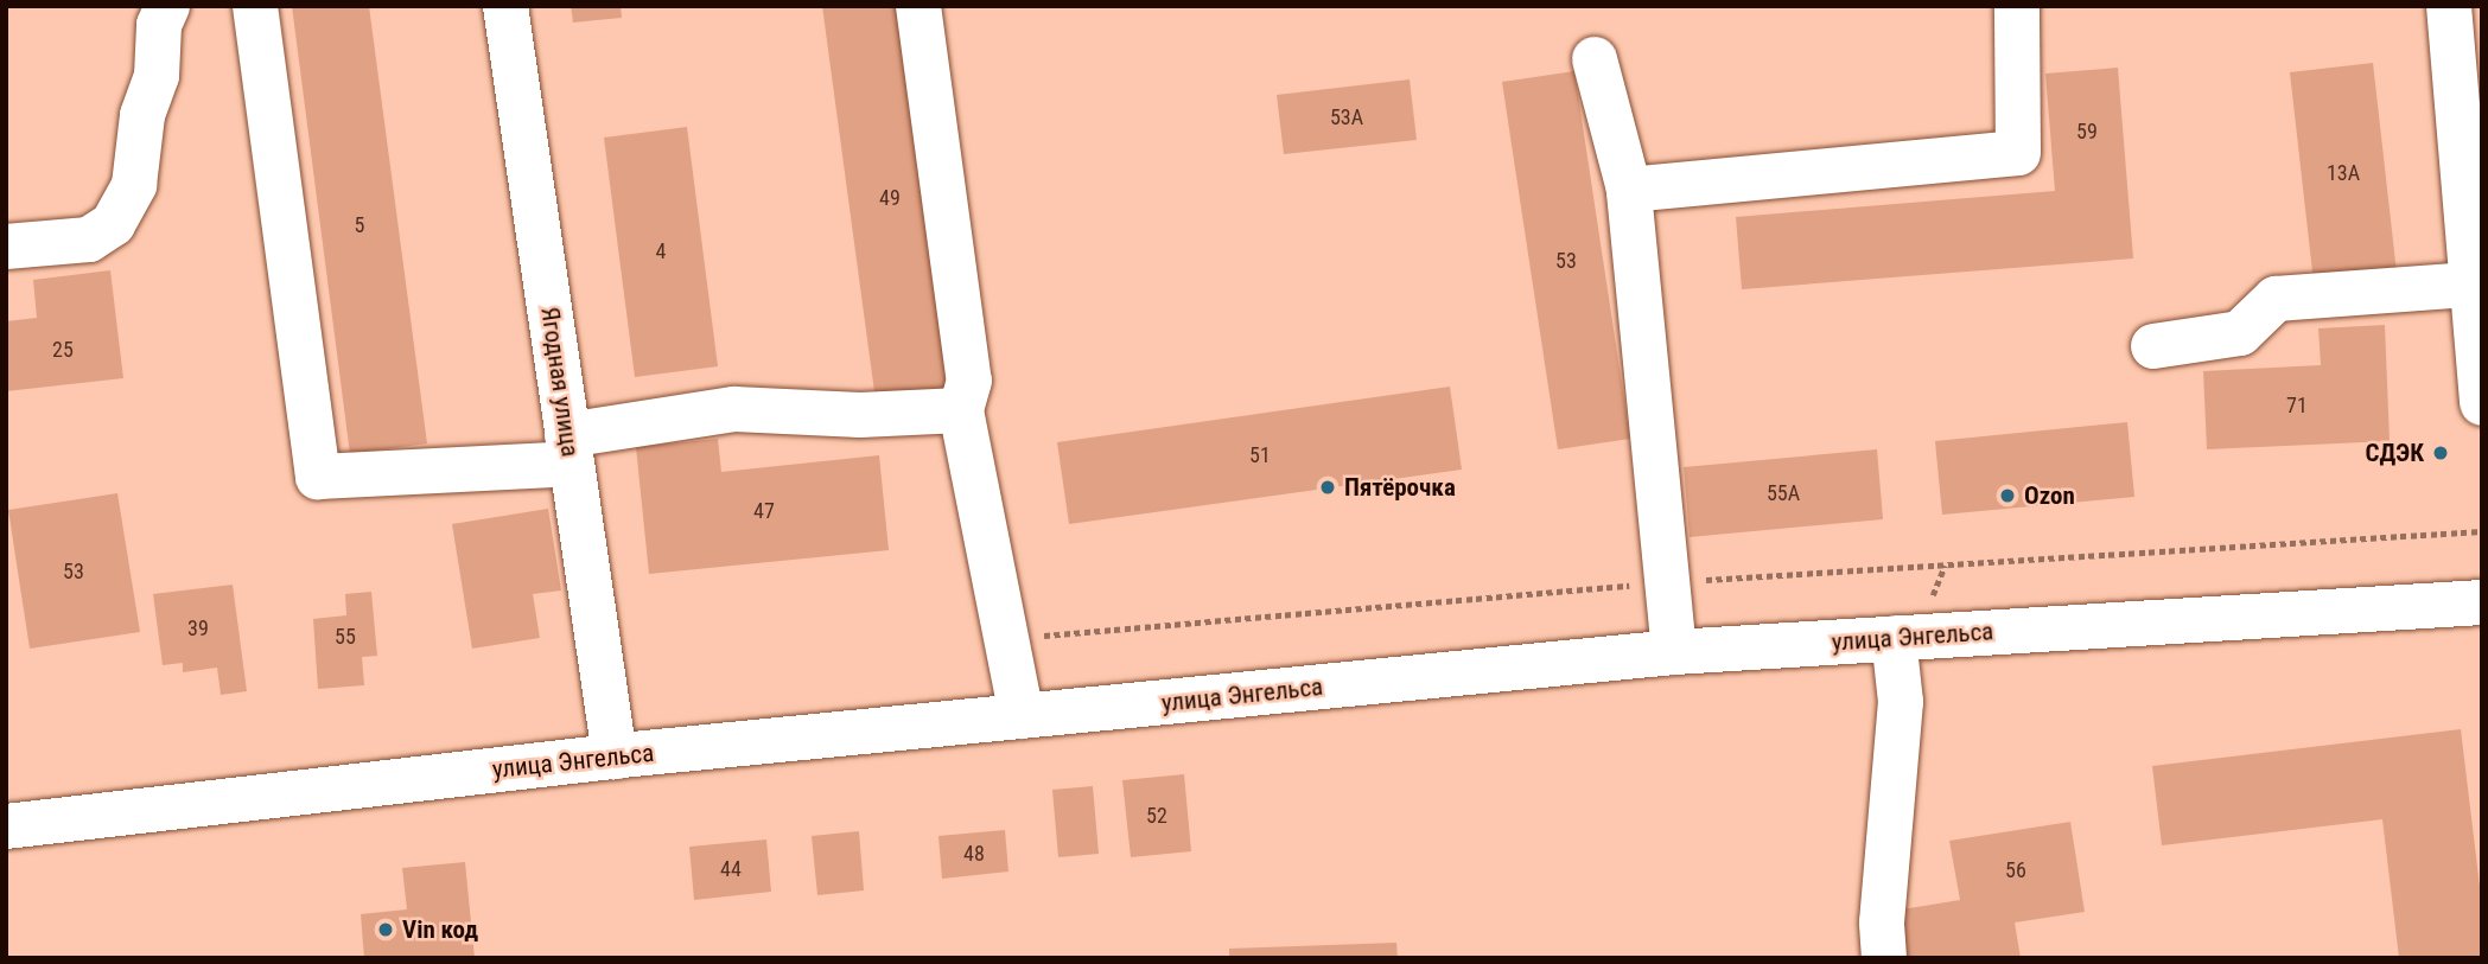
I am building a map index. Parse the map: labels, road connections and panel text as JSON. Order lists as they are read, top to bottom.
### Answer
{
  "streets": {
    "main road": ["Ягодная улица", "улица Энгельса"]
  },
  "crossings": [
    ["Ягодная улица", "улица Энгельса"]
  ],
  "places": [
    "СДЭК",
    "Пятёрочка",
    "Ozon",
    "Vin код"
  ],
  "house_numbers": [
    "53А",
    "59",
    "13А",
    "49",
    "5",
    "4",
    "53",
    "25",
    "71",
    "51",
    "55А",
    "47",
    "53",
    "39",
    "55",
    "52",
    "48",
    "44",
    "56"
  ]
}
